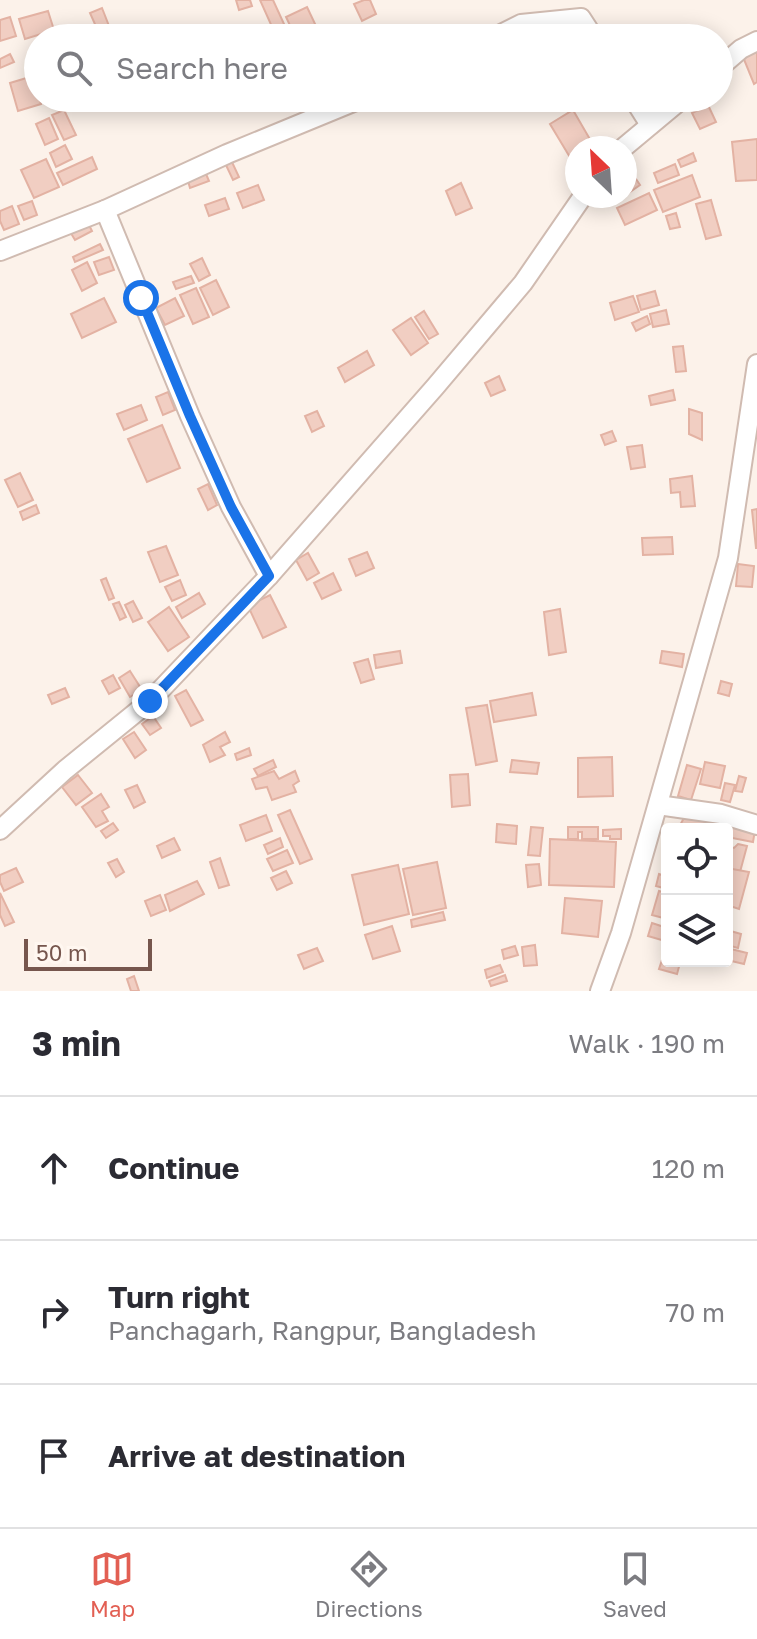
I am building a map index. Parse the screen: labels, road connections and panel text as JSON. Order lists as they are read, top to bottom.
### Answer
{
  "scale_bar": "50 m",
  "north": "top left",
  "page": {
    "search": "Search here",
    "scale": "50 m",
    "heading": ["3 min", "Walk · 190 m"],
    "list": [
      ["Continue", "120 m"],
      ["Turn right", "Panchagarh, Rangpur, Bangladesh", "70 m"],
      "Arrive at destination"
    ],
    "nav": ["Map", "Directions", "Saved"]
  }
}
